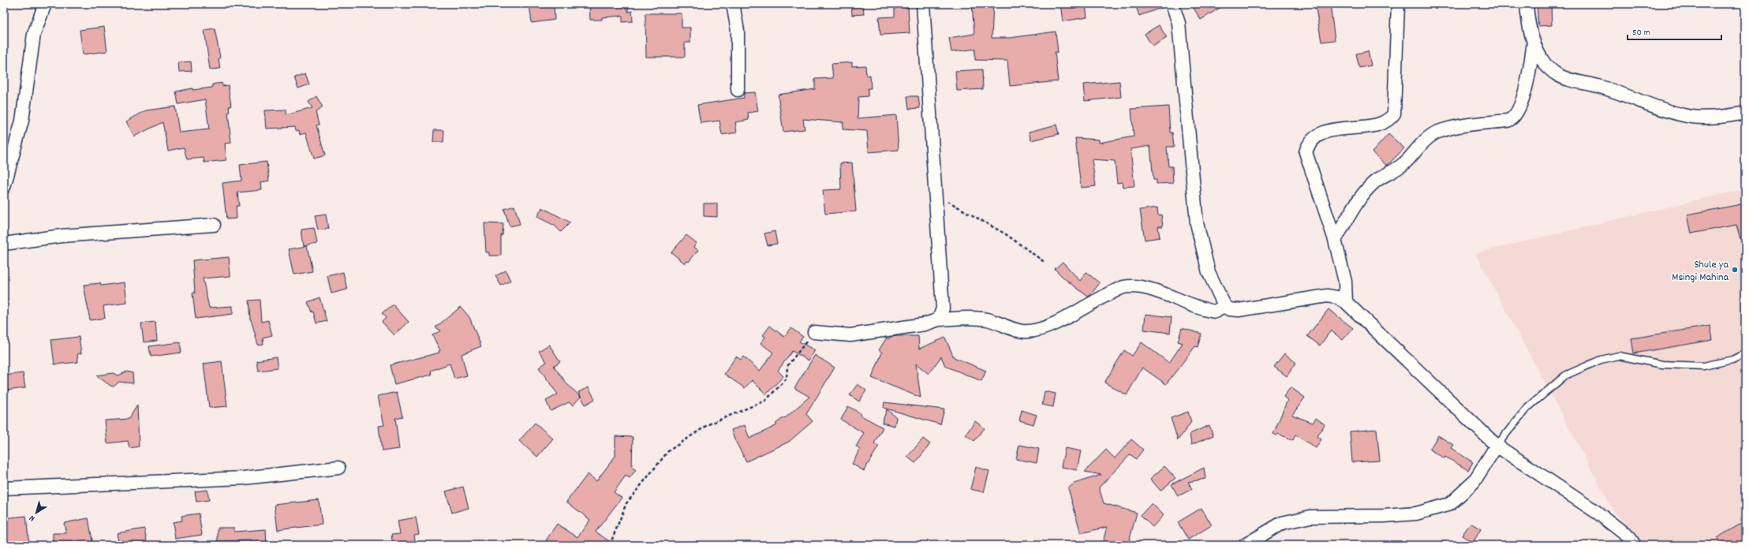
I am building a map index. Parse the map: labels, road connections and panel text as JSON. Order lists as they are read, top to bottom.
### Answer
{
  "places": ["Shule ya Msingi Mahina"],
  "scale_bar": "50 m",
  "north": "bottom left"
}
